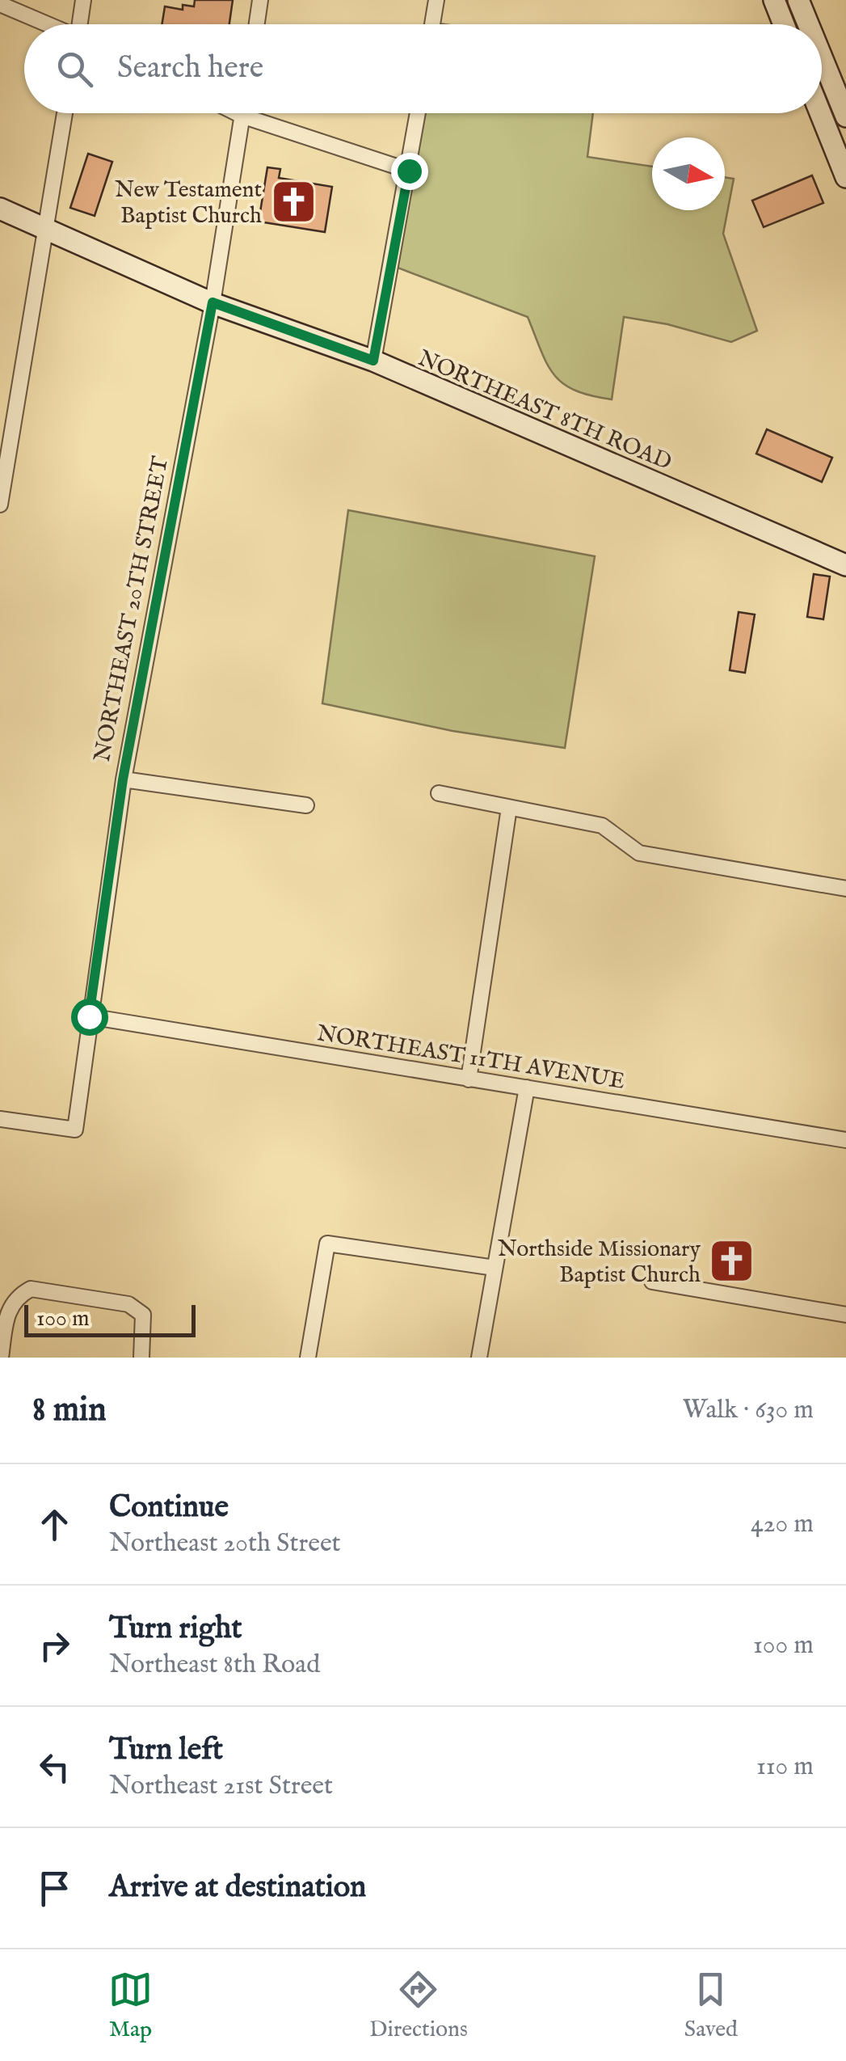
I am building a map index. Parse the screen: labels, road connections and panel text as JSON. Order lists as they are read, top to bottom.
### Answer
{
  "streets": {
    "main road": ["NORTHEAST 8TH ROAD"],
    "street": ["NORTHEAST 20TH STREET", "NORTHEAST 11TH AVENUE"]
  },
  "crossings": [
    ["NORTHEAST 8TH ROAD", "NORTHEAST 20TH STREET"],
    ["NORTHEAST 20TH STREET", "NORTHEAST 11TH AVENUE"]
  ],
  "places": {
    "church": ["New Testament Baptist Church", "Northside Missionary Baptist Church"]
  },
  "scale_bar": "100 m",
  "north": "right",
  "page": {
    "search": "Search here",
    "scale": "100 m",
    "heading": ["8 min", "Walk · 630 m"],
    "list": [
      ["Continue", "Northeast 20th Street", "420 m"],
      ["Turn right", "Northeast 8th Road", "100 m"],
      ["Turn left", "Northeast 21st Street", "110 m"],
      "Arrive at destination"
    ],
    "nav": ["Map", "Directions", "Saved"]
  }
}
